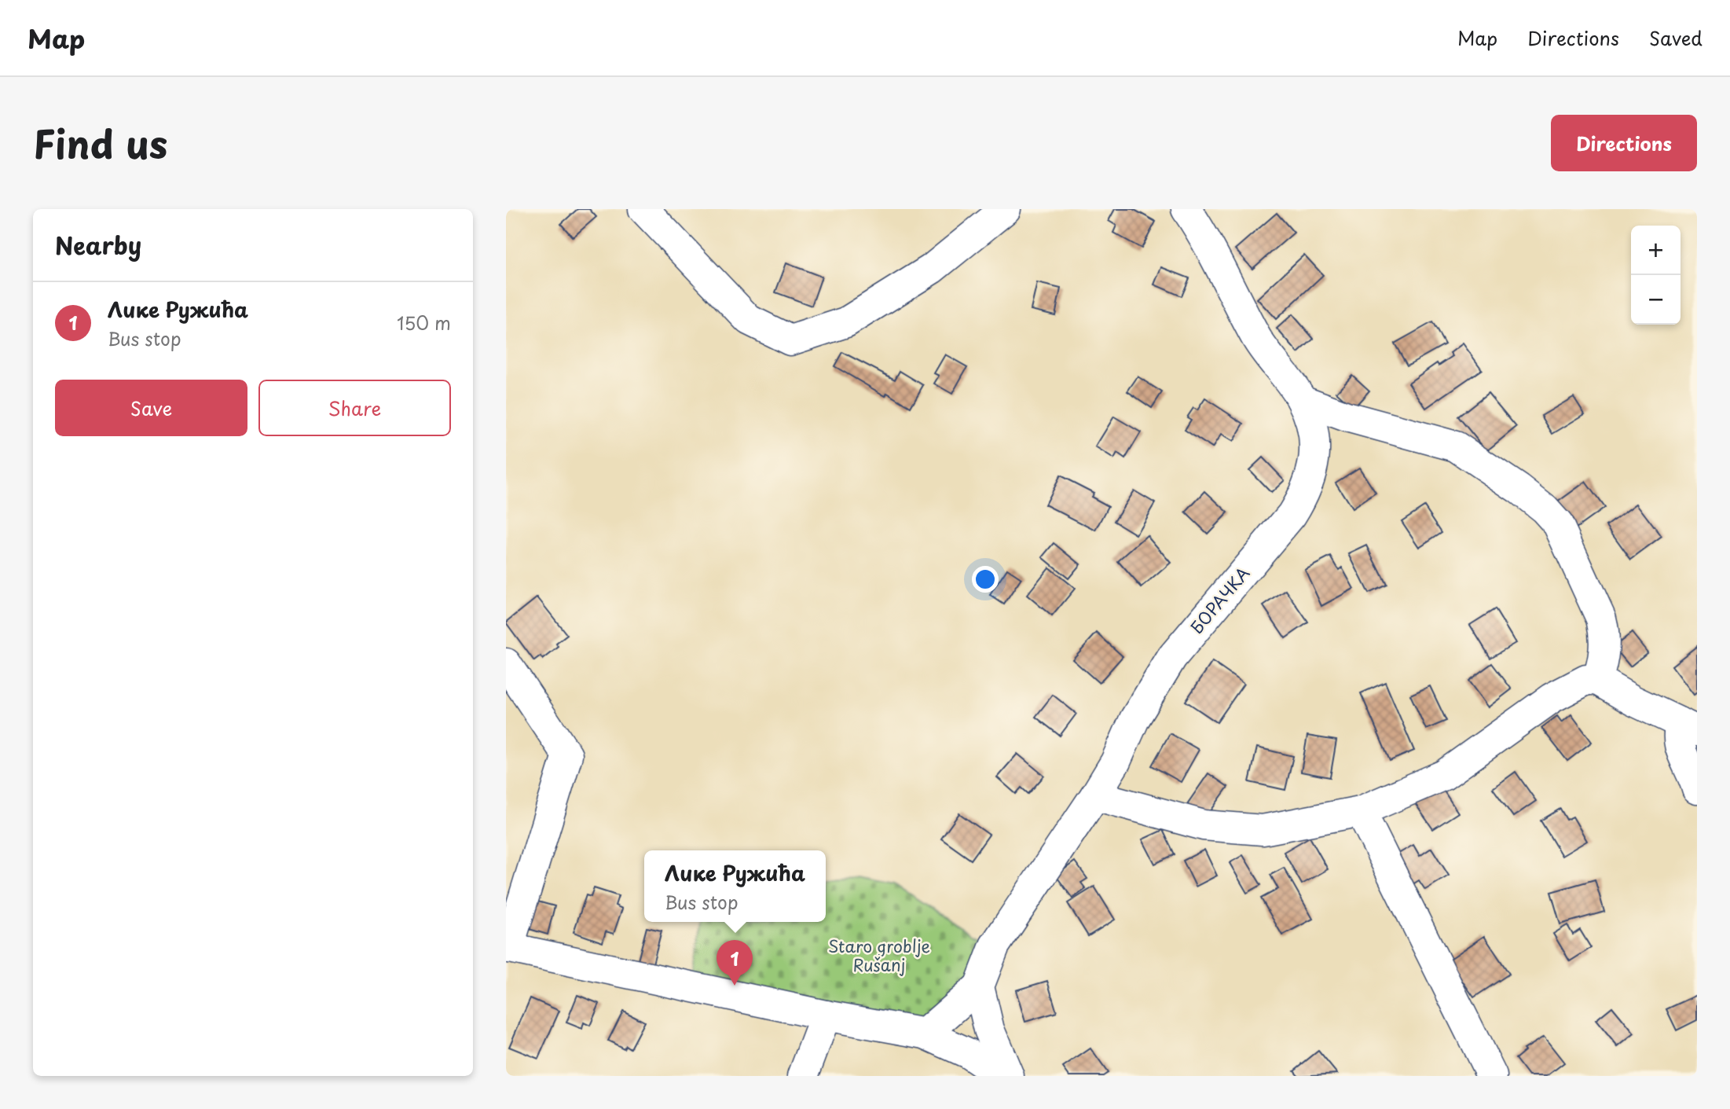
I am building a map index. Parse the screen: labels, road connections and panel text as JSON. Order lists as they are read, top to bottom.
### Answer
{
  "streets": {
    "street": ["БОРАЧКА"]
  },
  "parks": ["Staro groblje Rušanj"],
  "page": {
    "header": "Map",
    "nav": ["Map", "Directions", "Saved"],
    "title": "Find us",
    "buttons": [
      "Directions",
      ["Save", "Share"]
    ],
    "heading": "Nearby",
    "map_buttons": ["+", "−"],
    "list": [
      {
        "mark": "1",
        "name": "Лике Ружића",
        "note": "Bus stop",
        "value": "150 m"
      }
    ],
    "popup": ["Лике Ружића", "Bus stop"],
    "pins": "1"
  }
}
